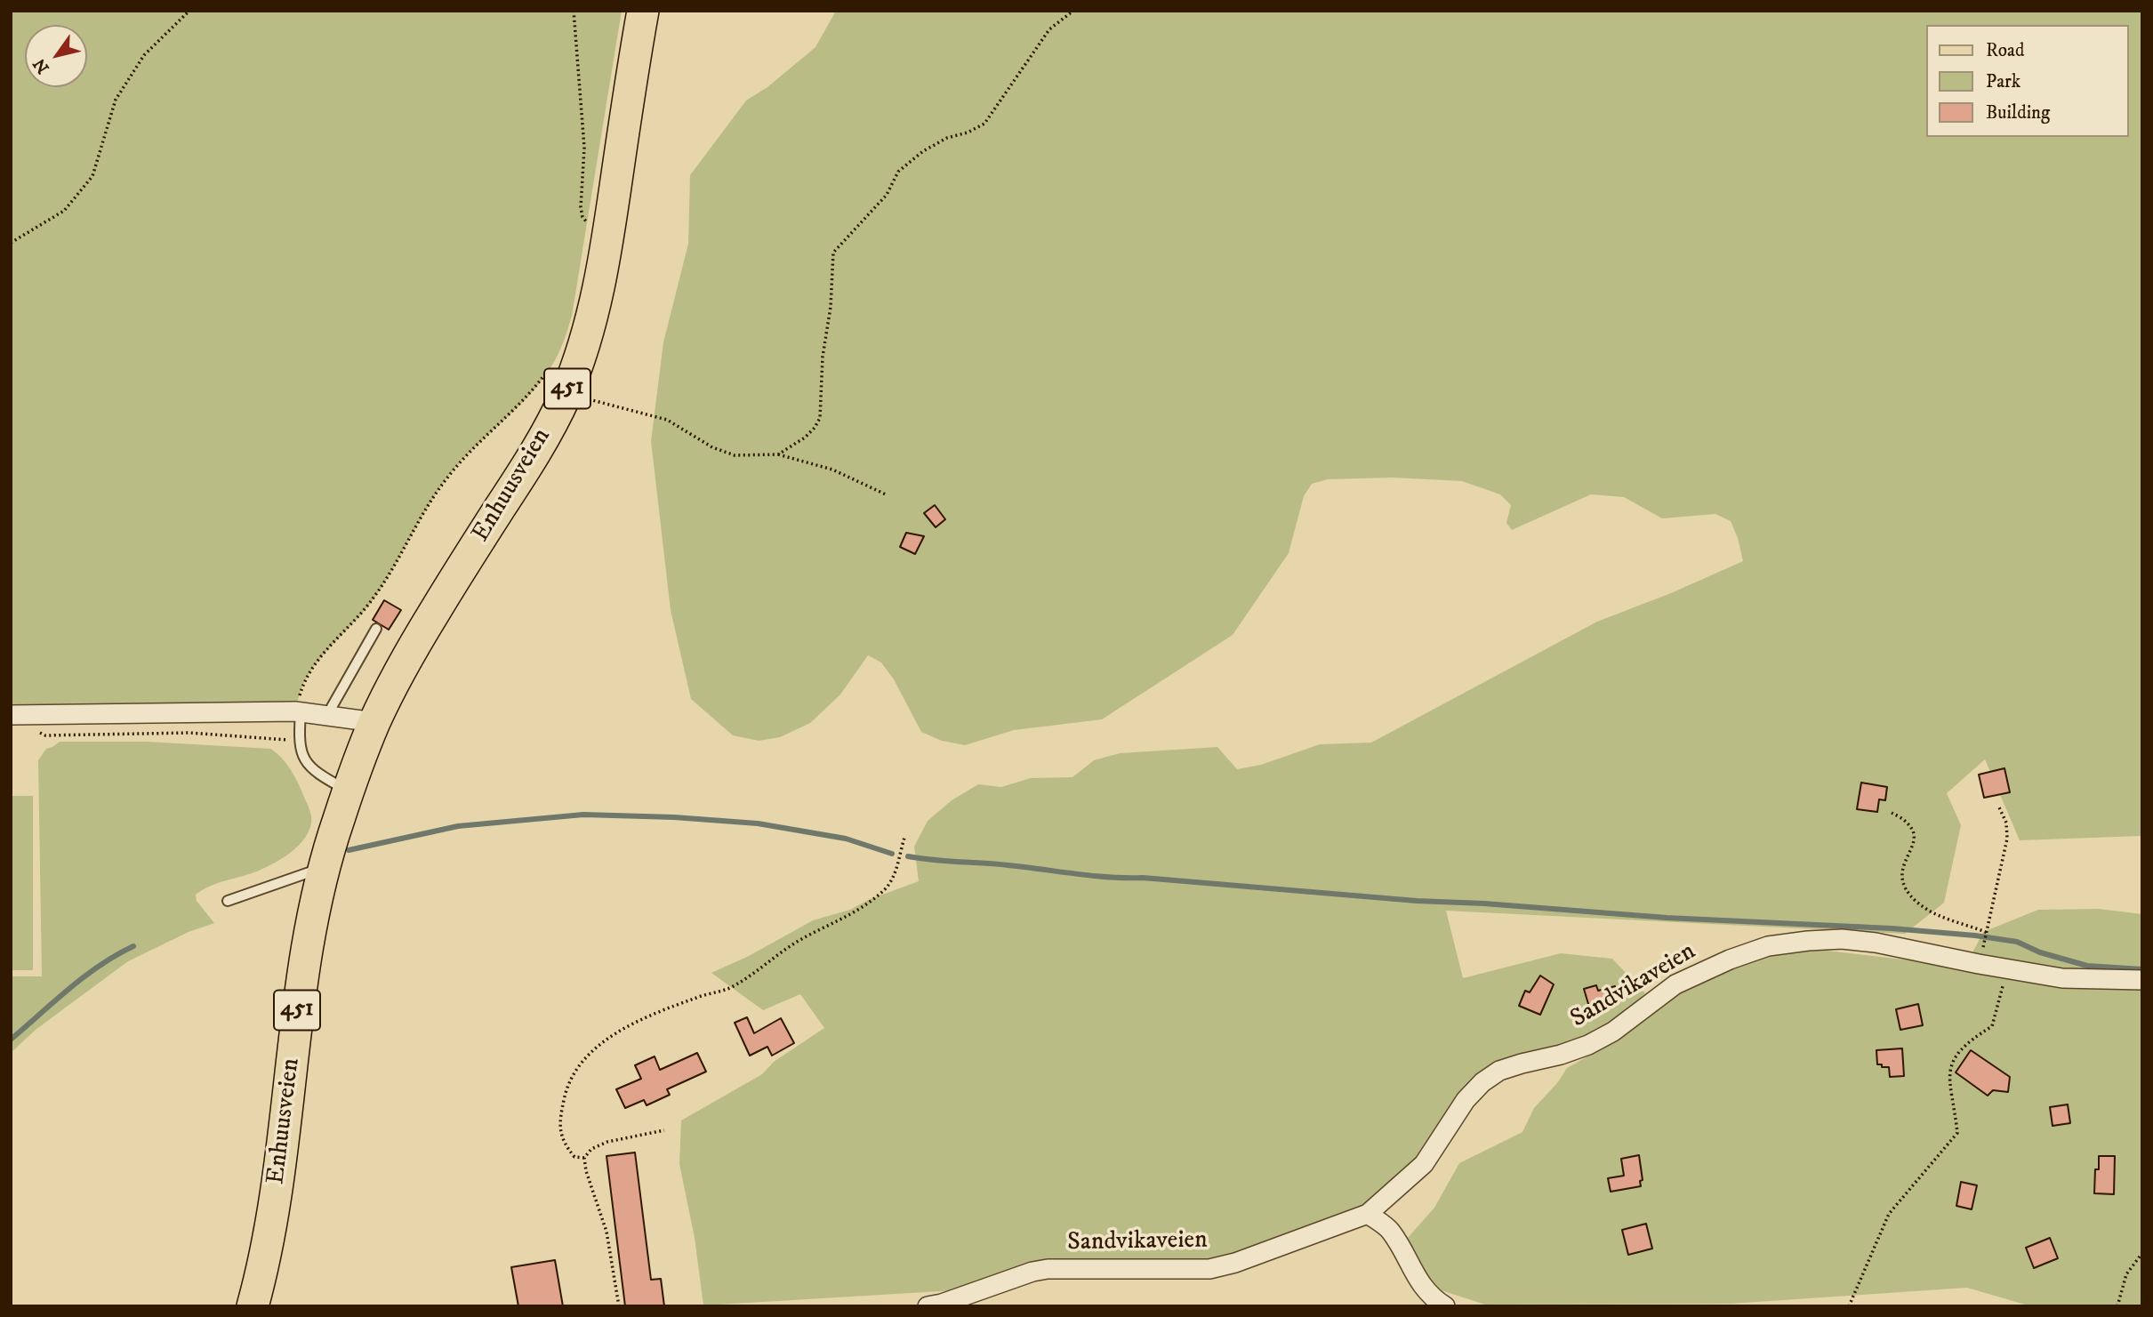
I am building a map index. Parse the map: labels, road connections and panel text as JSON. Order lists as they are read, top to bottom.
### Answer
{
  "streets": {
    "main road": ["451", "Enhuusveien"],
    "street": ["Sandvikaveien"]
  },
  "legend": ["Road", "Park", "Building"],
  "north": "bottom left"
}
